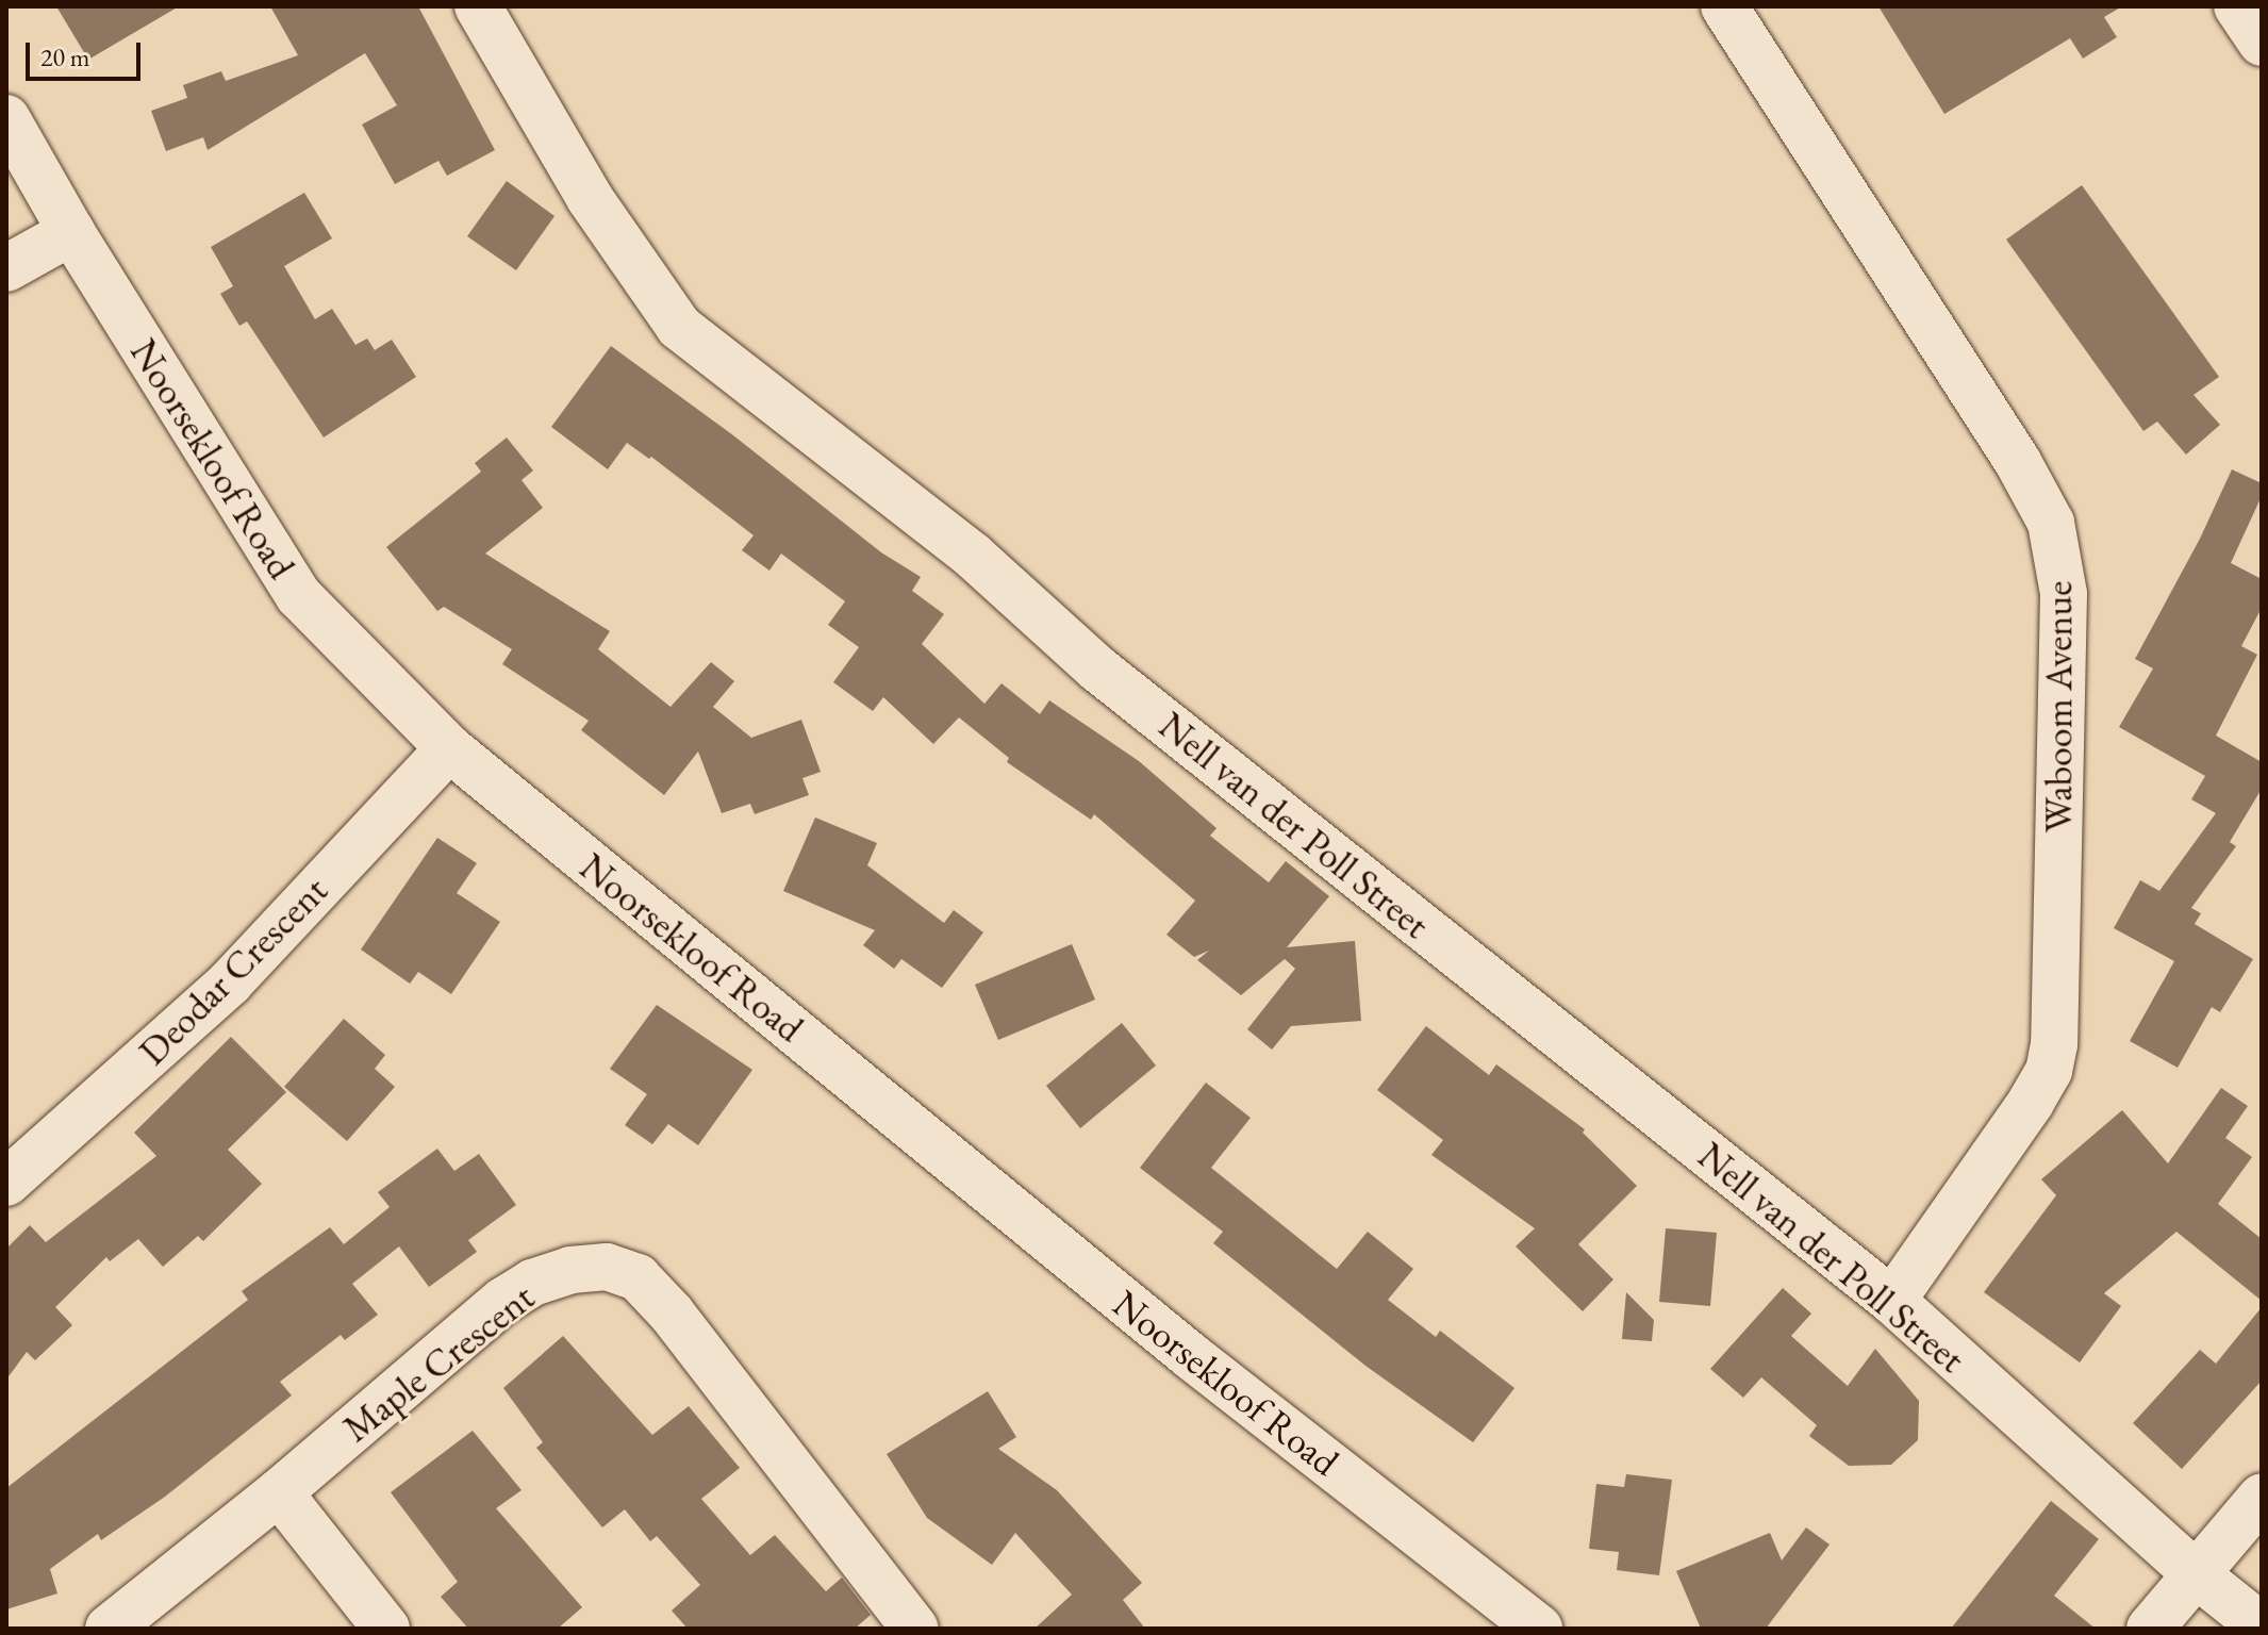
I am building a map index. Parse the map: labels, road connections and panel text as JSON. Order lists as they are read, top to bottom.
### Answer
{
  "streets": {
    "street": [
      "Noorsekloof Road",
      "Waboom Avenue",
      "Nell van der Poll Street",
      "Deodar Crescent",
      "Maple Crescent"
    ]
  },
  "crossings": [
    ["Noorsekloof Road", "Deodar Crescent"],
    ["Waboom Avenue", "Nell van der Poll Street"]
  ],
  "scale_bar": "20 m"
}
